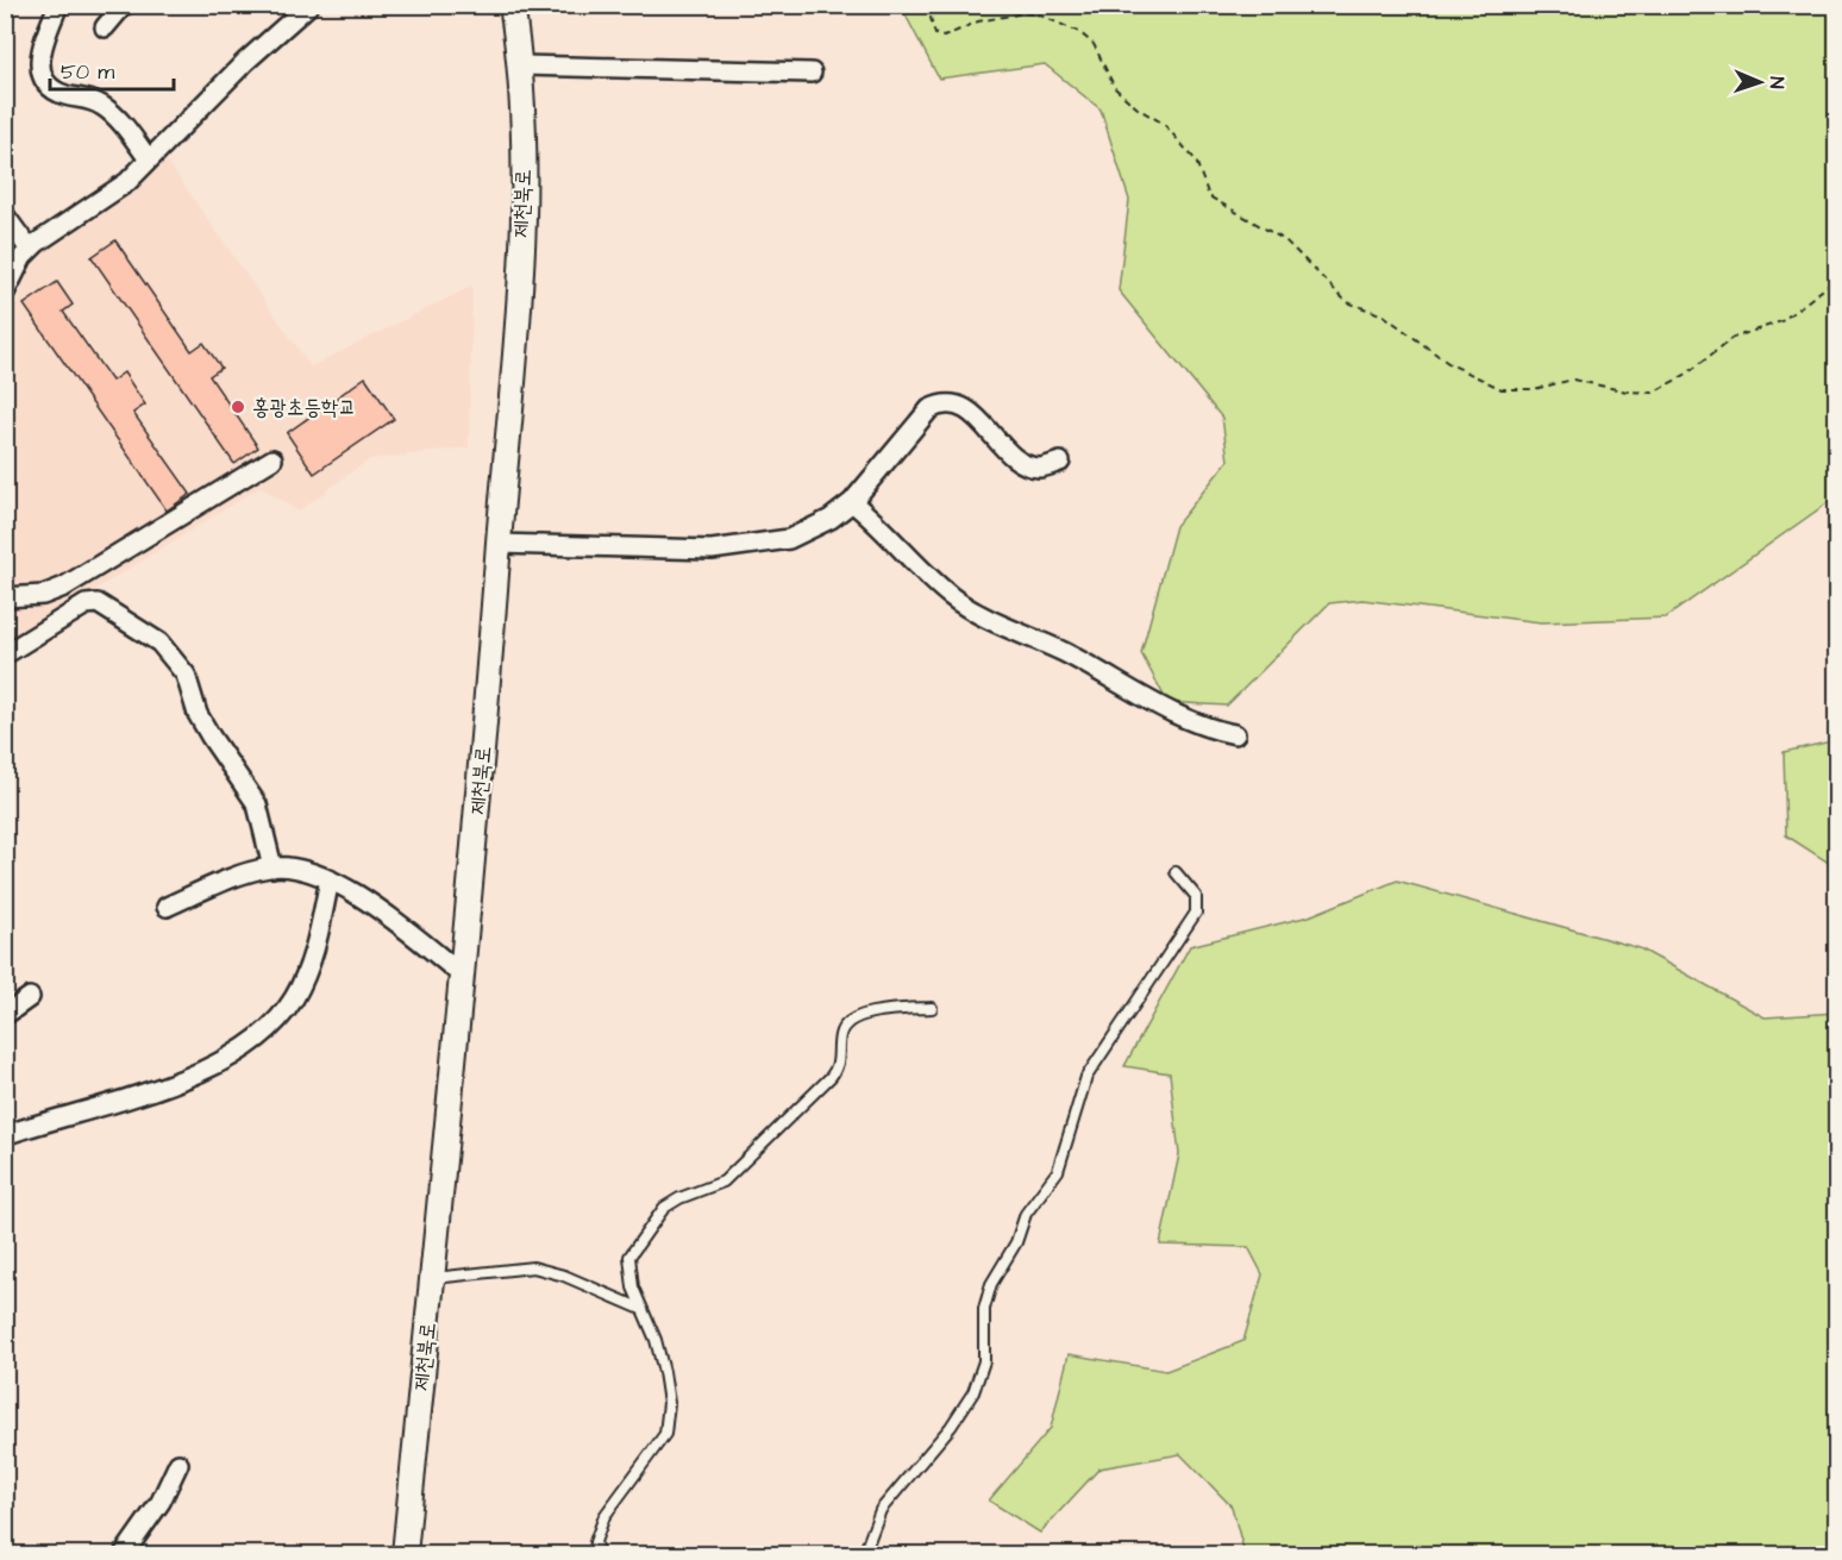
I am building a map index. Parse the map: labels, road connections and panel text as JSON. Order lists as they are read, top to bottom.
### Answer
{
  "streets": {
    "street": ["제천북로"]
  },
  "places": ["홍광초등학교"],
  "scale_bar": "50 m",
  "north": "right"
}
